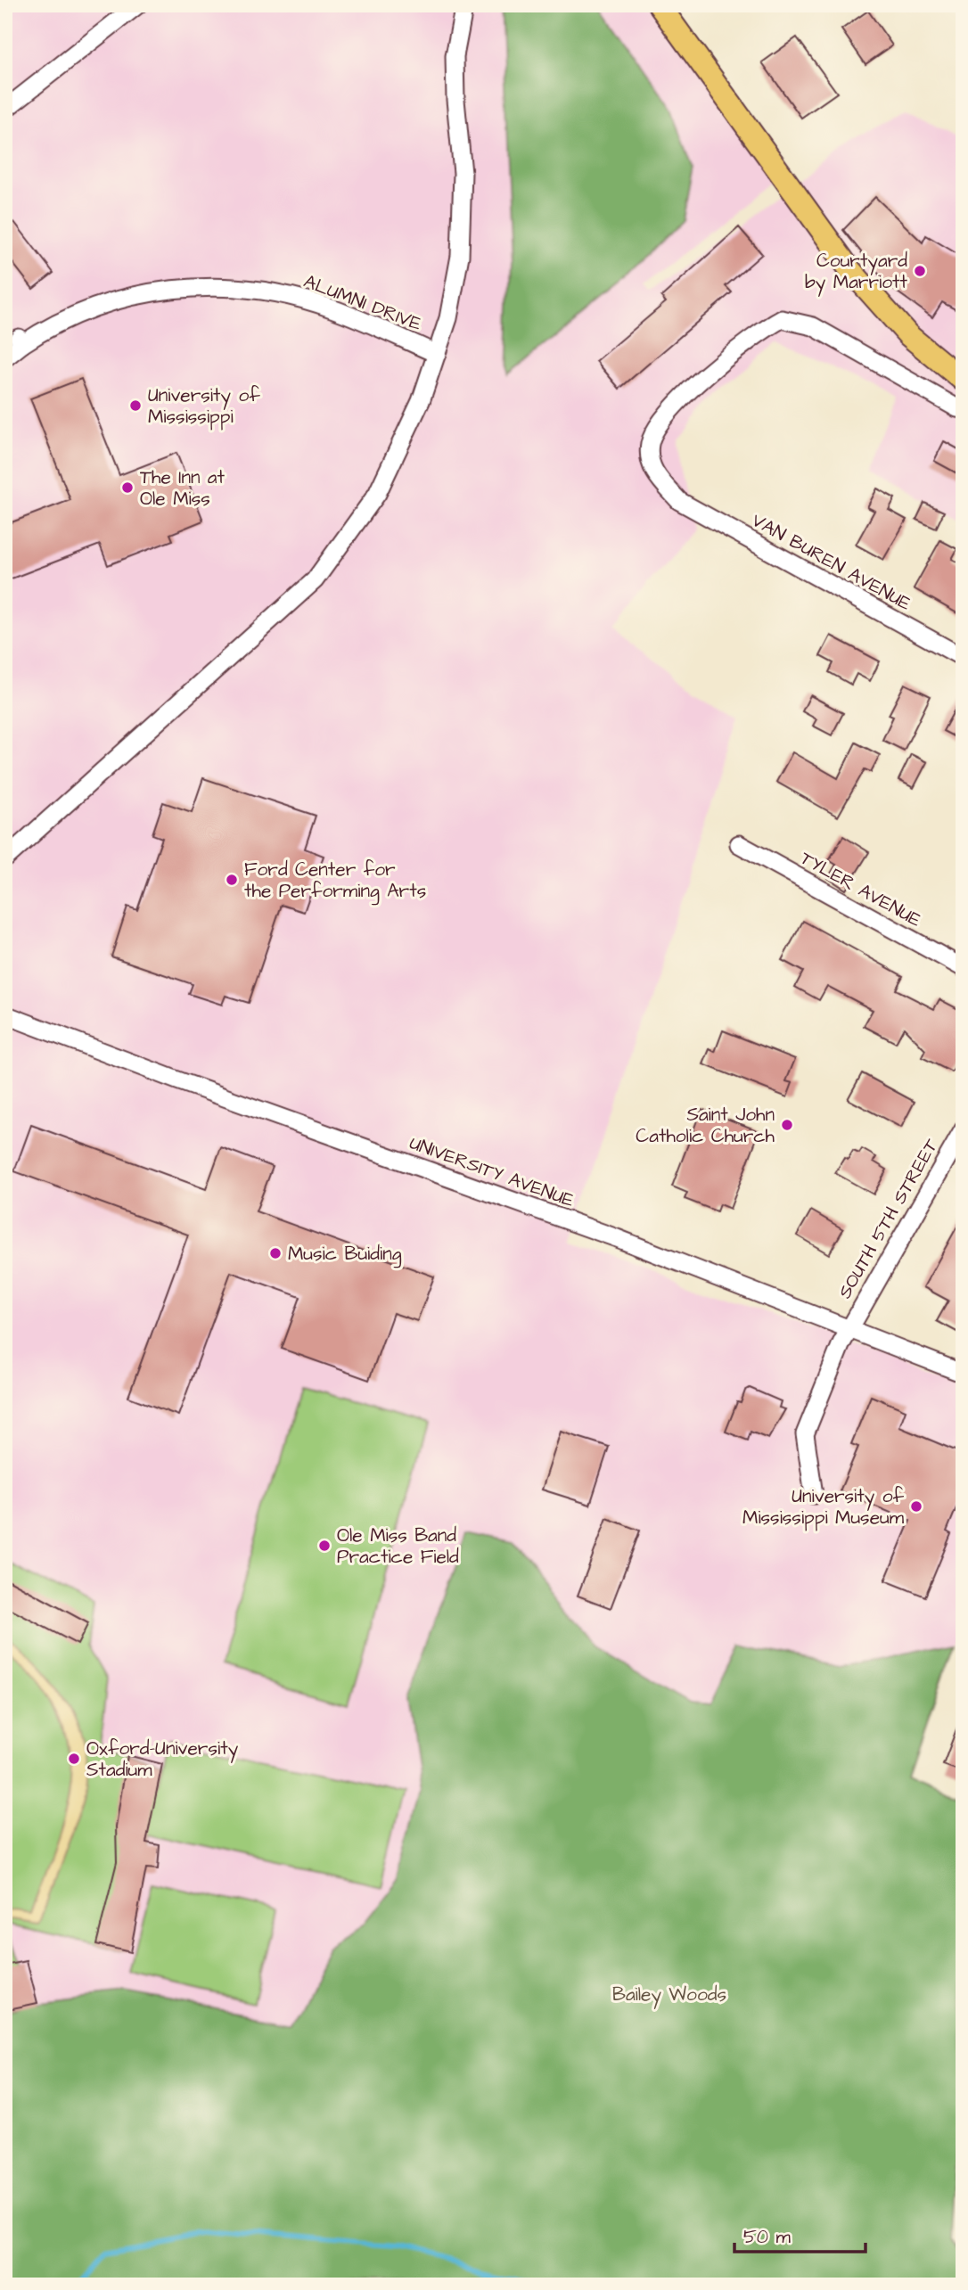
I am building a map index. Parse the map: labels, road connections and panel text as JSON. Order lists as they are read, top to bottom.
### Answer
{
  "streets": {
    "street": [
      "ALUMNI DRIVE",
      "VAN BUREN AVENUE",
      "TYLER AVENUE",
      "UNIVERSITY AVENUE",
      "SOUTH 5TH STREET"
    ]
  },
  "crossings": [
    ["UNIVERSITY AVENUE", "SOUTH 5TH STREET"]
  ],
  "parks": ["Bailey Woods"],
  "places": [
    "Courtyard by Marriott",
    "University of Mississippi",
    "The Inn at Ole Miss",
    "Ford Center for the Performing Arts",
    "Saint John Catholic Church",
    "Music Buiding",
    "University of Mississippi Museum",
    "Ole Miss Band Practice Field",
    "Oxford-University Stadium"
  ],
  "scale_bar": "50 m"
}
